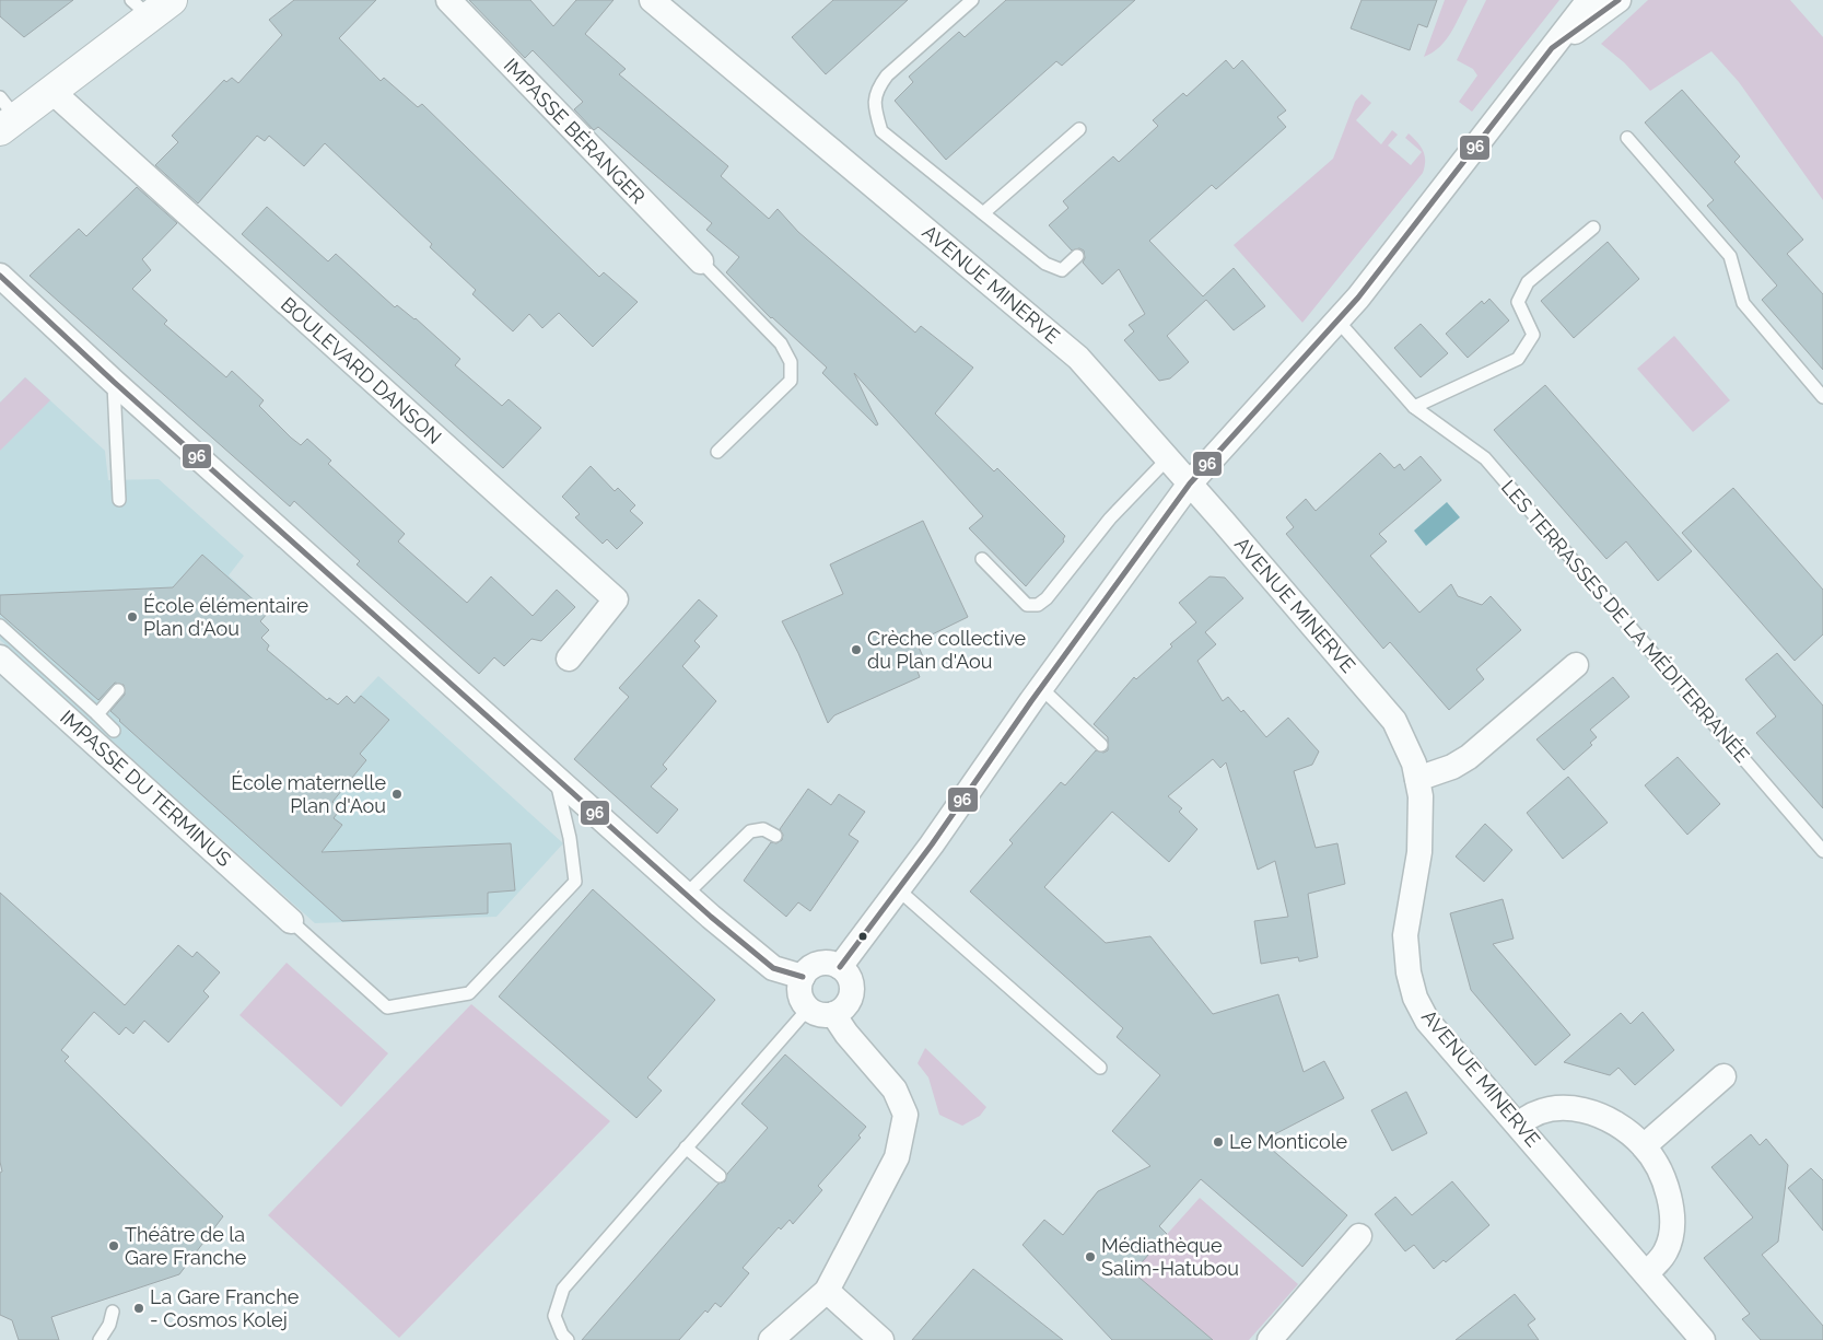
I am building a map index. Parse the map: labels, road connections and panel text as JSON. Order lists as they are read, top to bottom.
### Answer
{
  "streets": {
    "street": [
      "IMPASSE BÉRANGER",
      "AVENUE MINERVE",
      "BOULEVARD DANSON",
      "IMPASSE DU TERMINUS"
    ],
    "lane": ["LES TERRASSES DE LA MÉDITERRANÉE"]
  },
  "places": [
    "École élémentaire Plan d'Aou",
    "Crèche collective du Plan d'Aou",
    "École maternelle Plan d'Aou",
    "Le Monticole",
    "Théâtre de la Gare Franche",
    "Médiathèque Salim-Hatubou",
    "La Gare Franche - Cosmos Kolej"
  ],
  "lines": ["transit line 96"]
}
